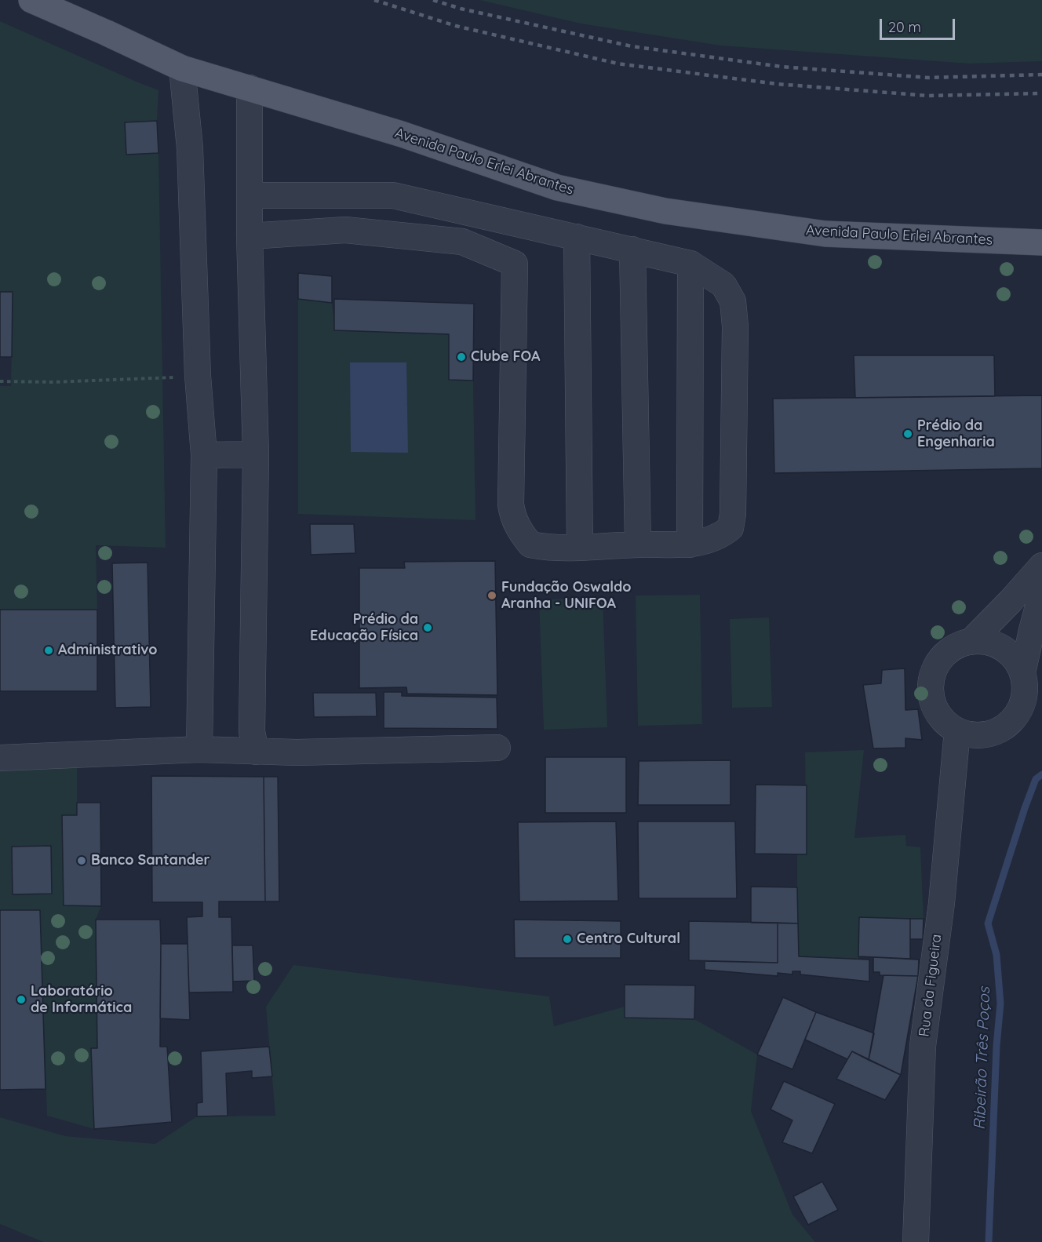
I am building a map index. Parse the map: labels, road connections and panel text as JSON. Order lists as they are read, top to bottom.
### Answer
{
  "streets": {
    "main road": ["Avenida Paulo Erlei Abrantes"],
    "street": ["Rua da Figueira"]
  },
  "water": ["Ribeirão Três Poços"],
  "places": [
    "Clube FOA",
    "Prédio da Engenharia",
    "Fundação Oswaldo Aranha - UNIFOA",
    "Prédio da Educação Física",
    "Administrativo",
    "Banco Santander",
    "Centro Cultural",
    "Laboratório de Informática"
  ],
  "scale_bar": "20 m"
}
